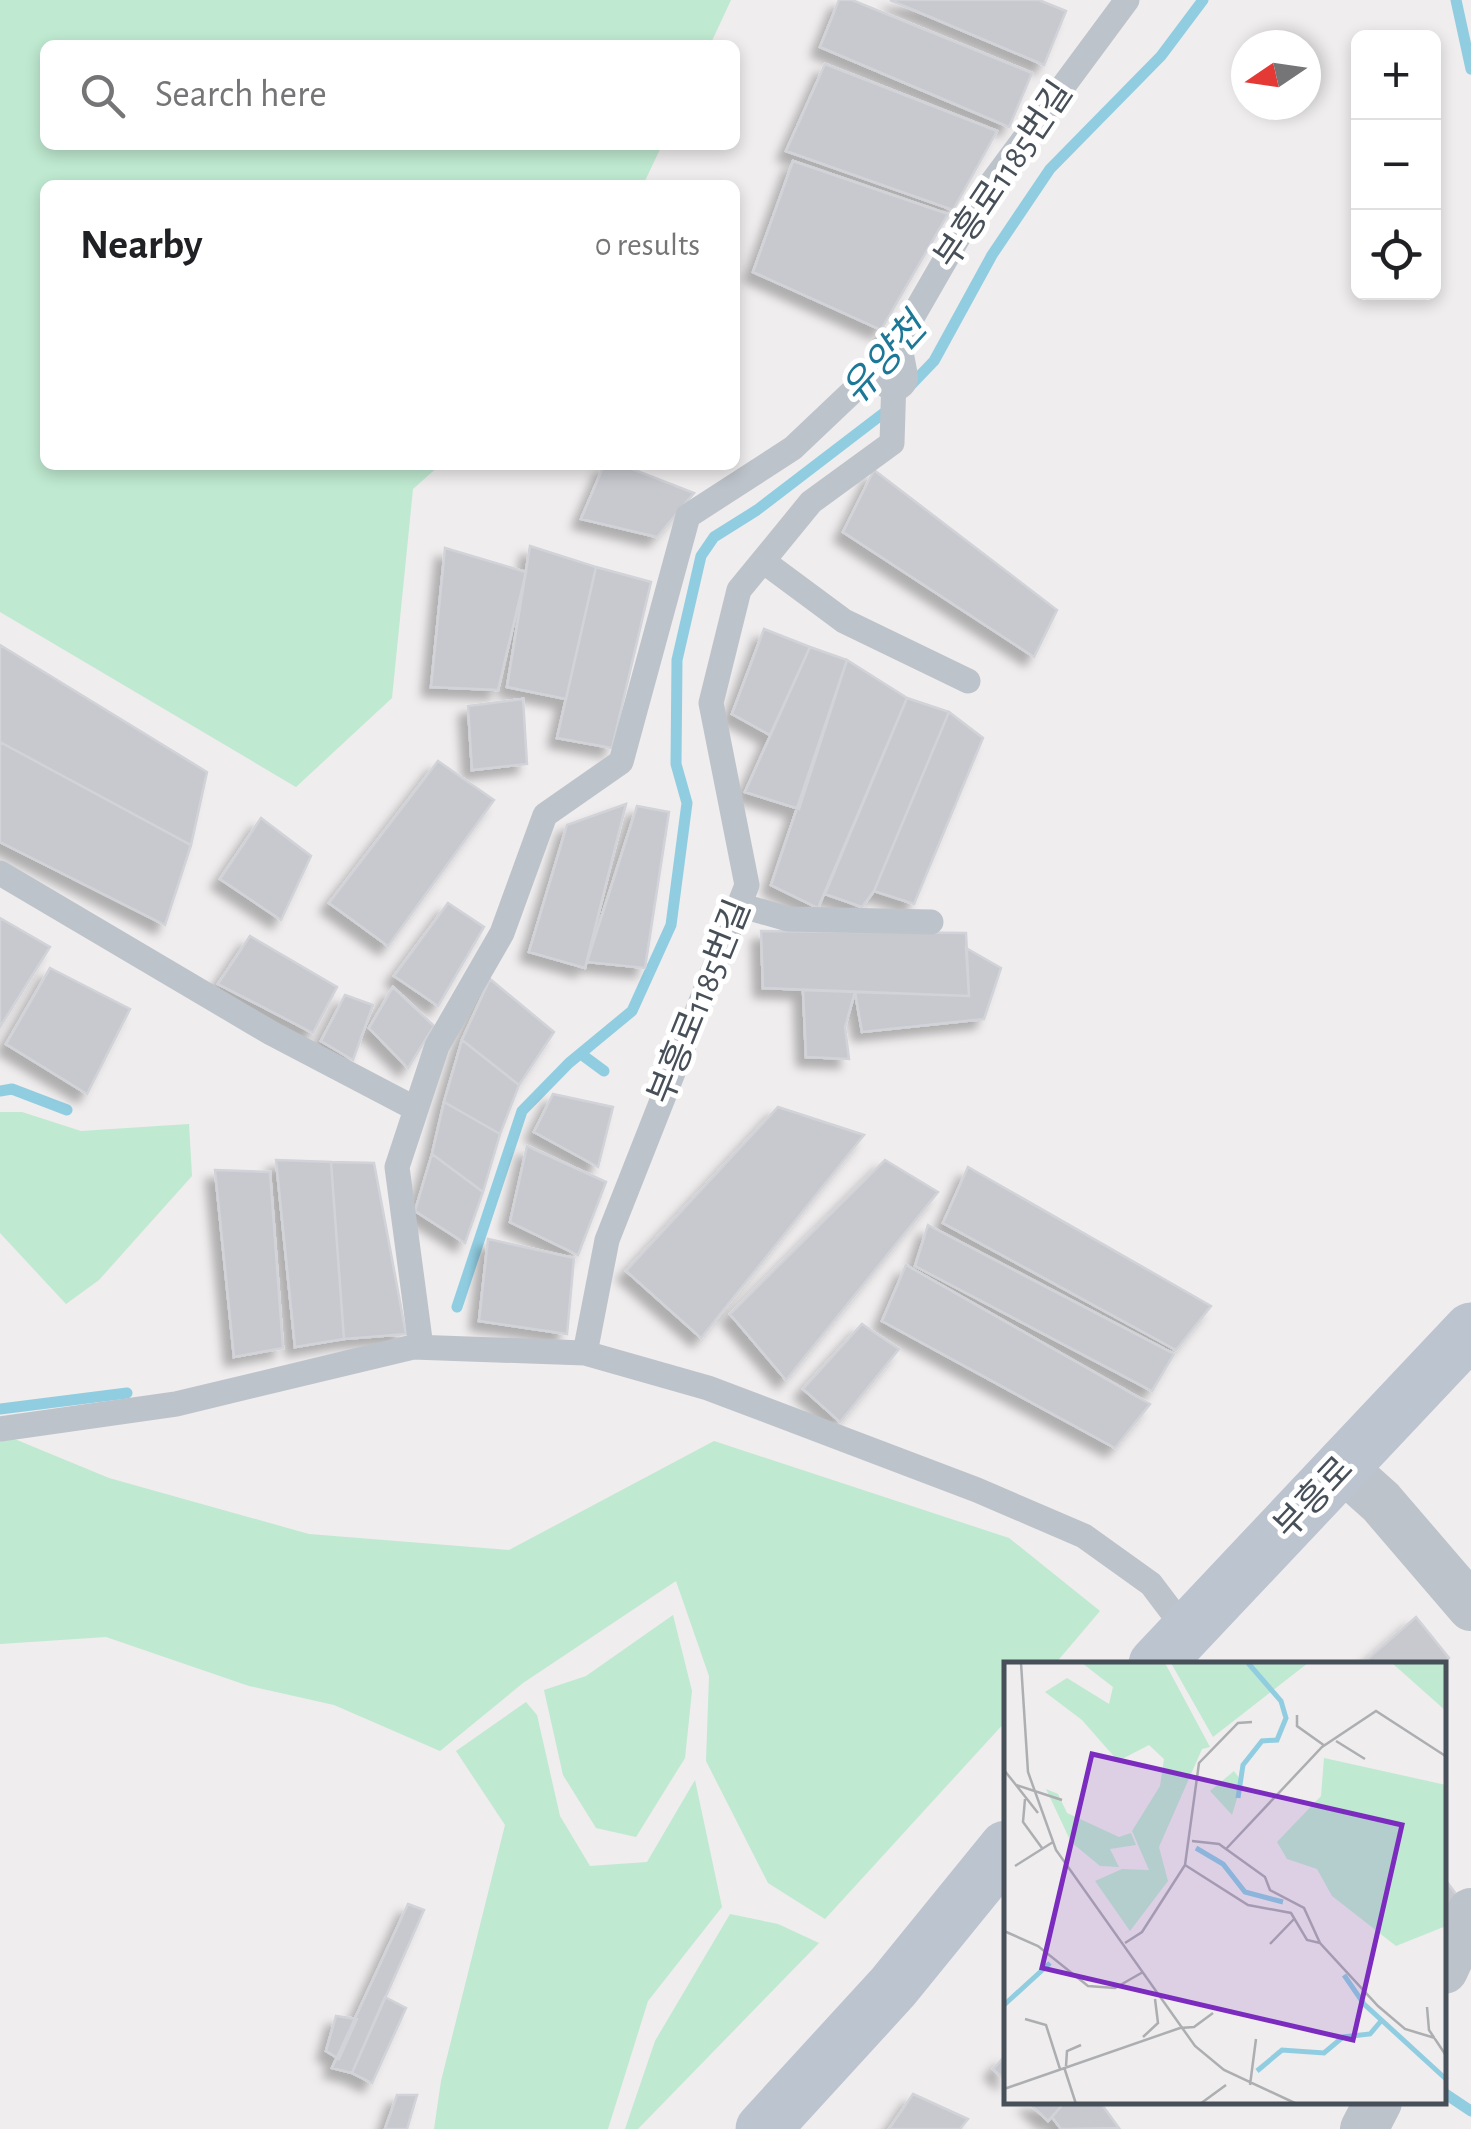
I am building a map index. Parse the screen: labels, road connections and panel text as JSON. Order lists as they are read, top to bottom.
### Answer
{
  "streets": {
    "main road": ["부흥로"],
    "lane": ["부흥로1185번길"]
  },
  "water": ["유양천"],
  "north": "left",
  "page": {
    "map_buttons": ["+", "−"],
    "search": "Search here",
    "heading": ["Nearby", "0 results"]
  }
}
